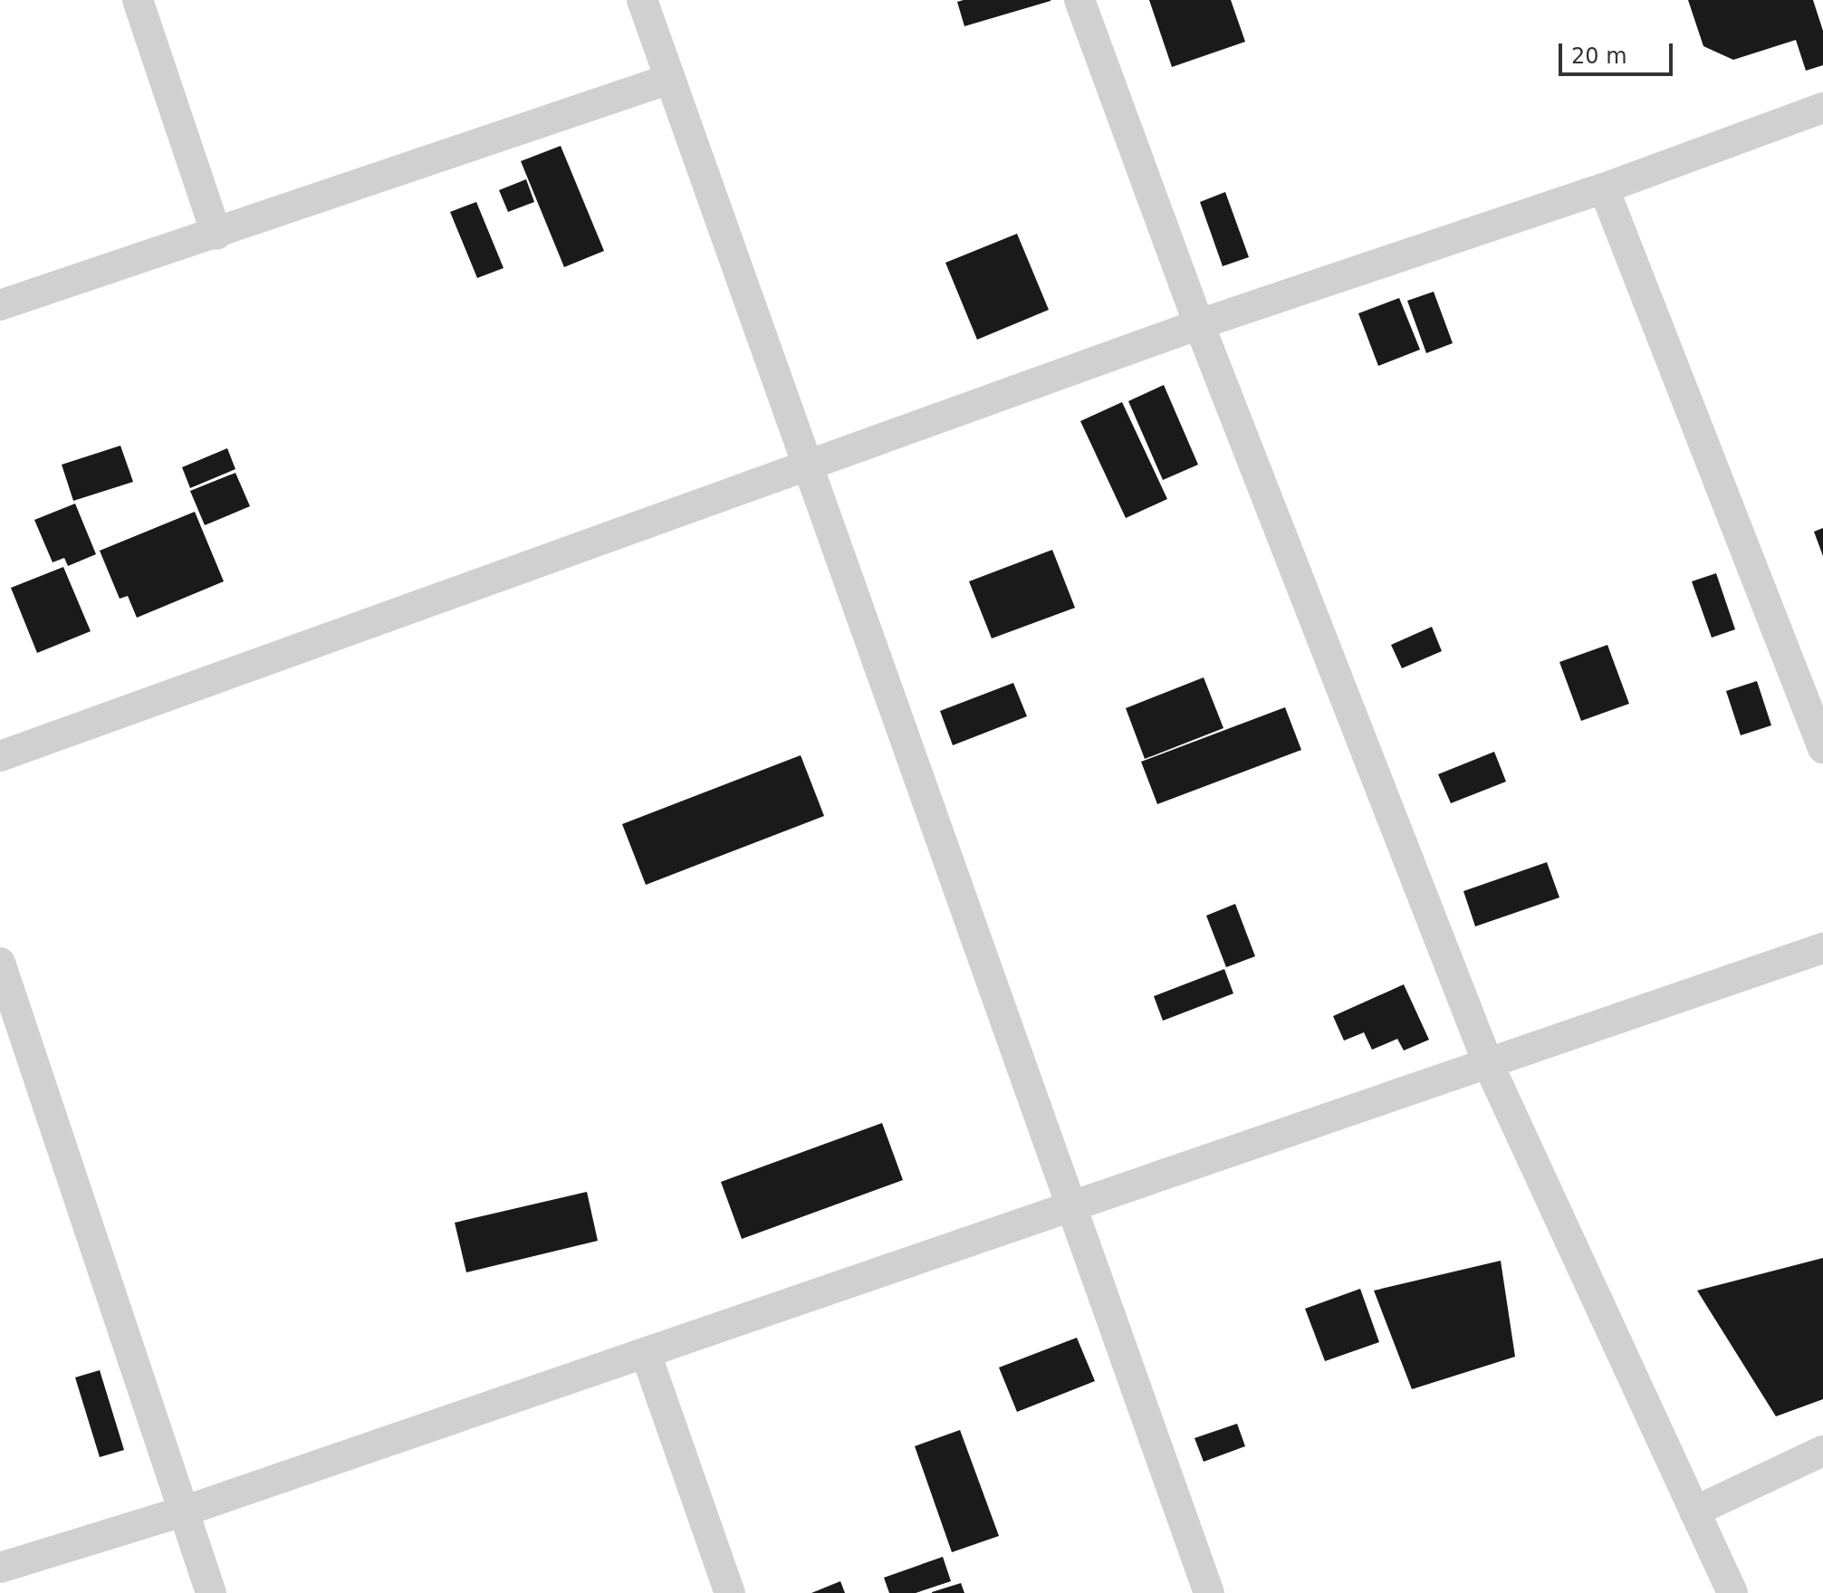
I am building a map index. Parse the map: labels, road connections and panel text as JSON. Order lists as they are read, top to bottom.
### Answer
{
  "scale_bar": "20 m"
}
